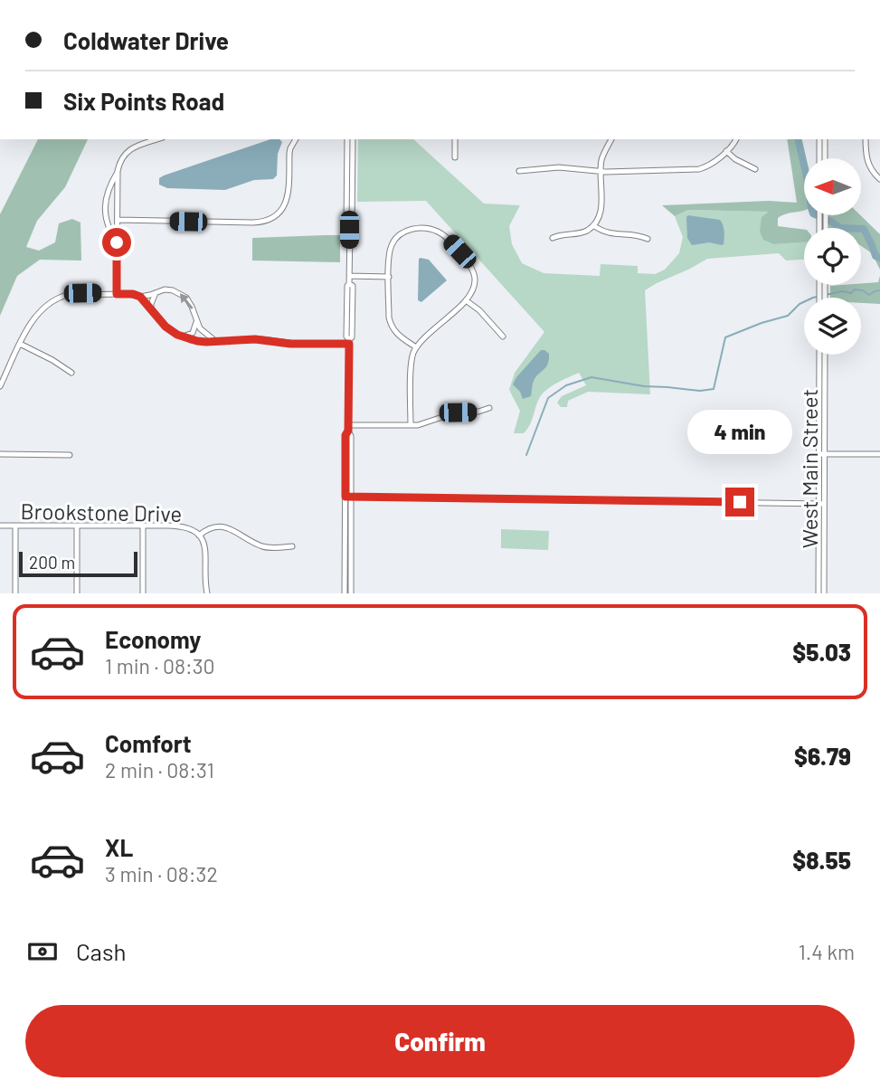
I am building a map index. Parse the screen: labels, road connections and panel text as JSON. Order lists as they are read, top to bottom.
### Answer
{
  "streets": {
    "street": ["West Main Street", "Brookstone Drive"]
  },
  "scale_bar": "200 m",
  "north": "left",
  "page": {
    "banner": ["Coldwater Drive", "Six Points Road"],
    "bubble": "4 min",
    "scale": "200 m",
    "list": [
      {
        "name": "Economy",
        "note": "1 min · 08:30",
        "value": "$5.03"
      },
      {
        "name": "Comfort",
        "note": "2 min · 08:31",
        "value": "$6.79"
      },
      {
        "name": "XL",
        "note": "3 min · 08:32",
        "value": "$8.55"
      }
    ],
    "pay": ["Cash", "1.4 km"],
    "buttons": "Confirm"
  }
}
